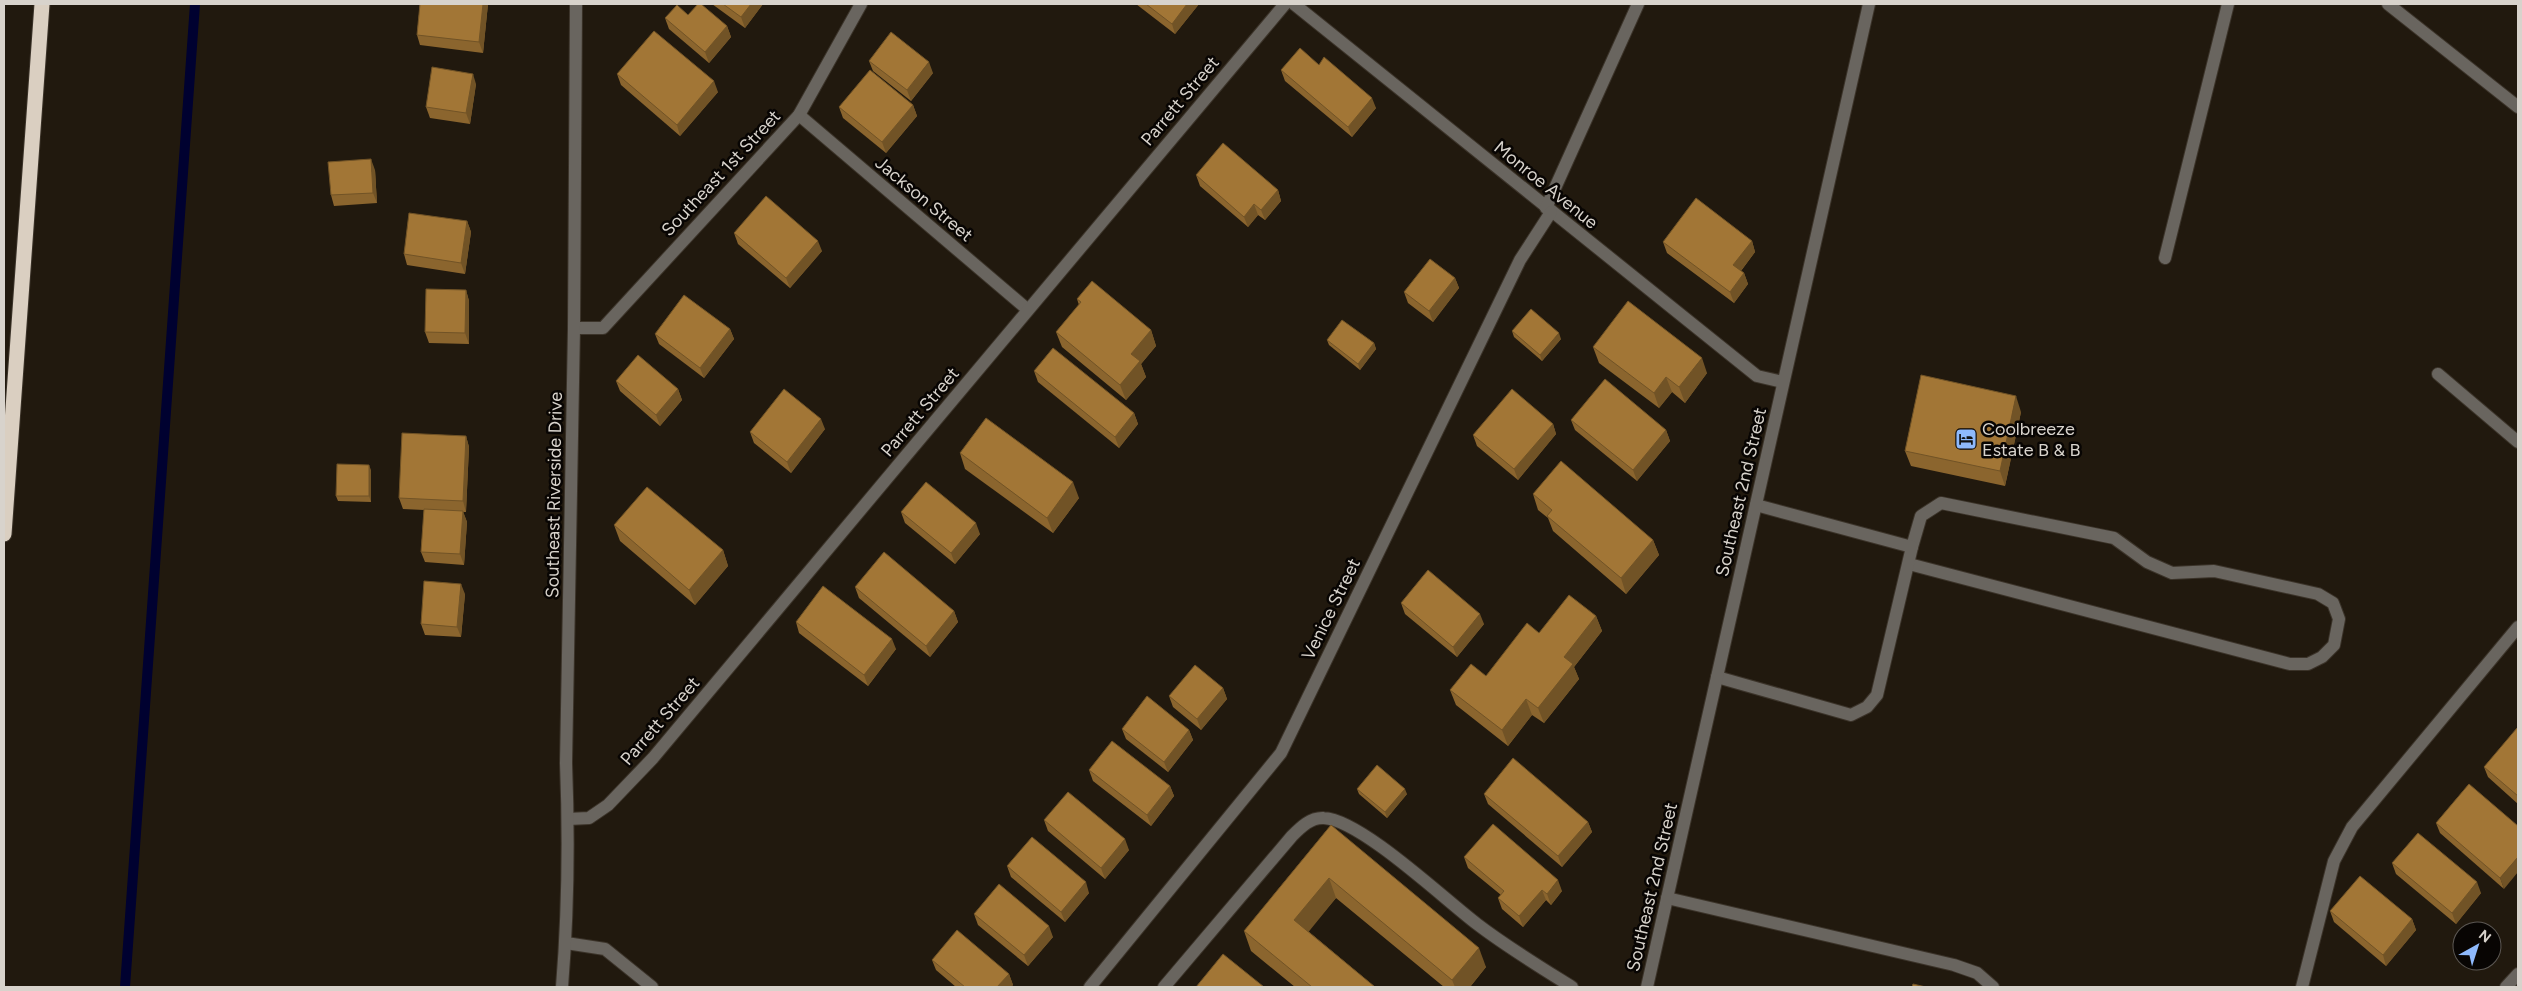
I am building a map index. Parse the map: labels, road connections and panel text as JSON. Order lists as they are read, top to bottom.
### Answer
{
  "streets": {
    "street": [
      "Parrett Street",
      "Southeast 1st Street",
      "Monroe Avenue",
      "Jackson Street",
      "Southeast 2nd Street",
      "Southeast Riverside Drive",
      "Venice Street"
    ]
  },
  "crossings": [
    ["Parrett Street", "Jackson Street"],
    ["Parrett Street", "Southeast Riverside Drive"],
    ["Southeast 1st Street", "Jackson Street"],
    ["Southeast 1st Street", "Southeast Riverside Drive"],
    ["Monroe Avenue", "Southeast 2nd Street"],
    ["Monroe Avenue", "Venice Street"]
  ],
  "places": {
    "hotel": ["Coolbreeze Estate B & B"]
  },
  "north": "top right"
}
